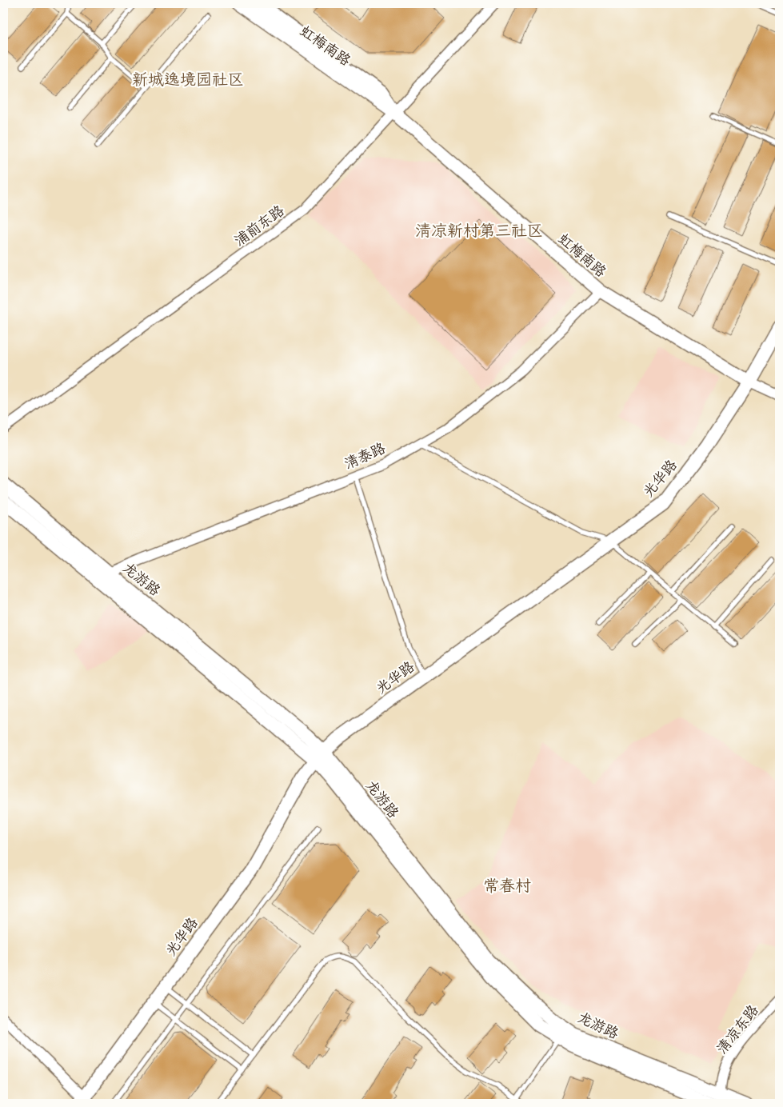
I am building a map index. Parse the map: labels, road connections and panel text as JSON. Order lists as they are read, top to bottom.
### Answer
{
  "streets": {
    "main road": ["光华路", "龙游路"],
    "street": [
      "虹梅南路",
      "浦前东路",
      "清泰路",
      "清凉东路"
    ]
  },
  "crossings": [
    ["虹梅南路", "浦前东路"],
    ["虹梅南路", "清泰路"],
    ["虹梅南路", "光华路"],
    ["清泰路", "龙游路"],
    ["光华路", "龙游路"],
    ["龙游路", "清凉东路"]
  ],
  "districts": ["新城逸境园社区", "清凉新村第三社区", "常春村"]
}
